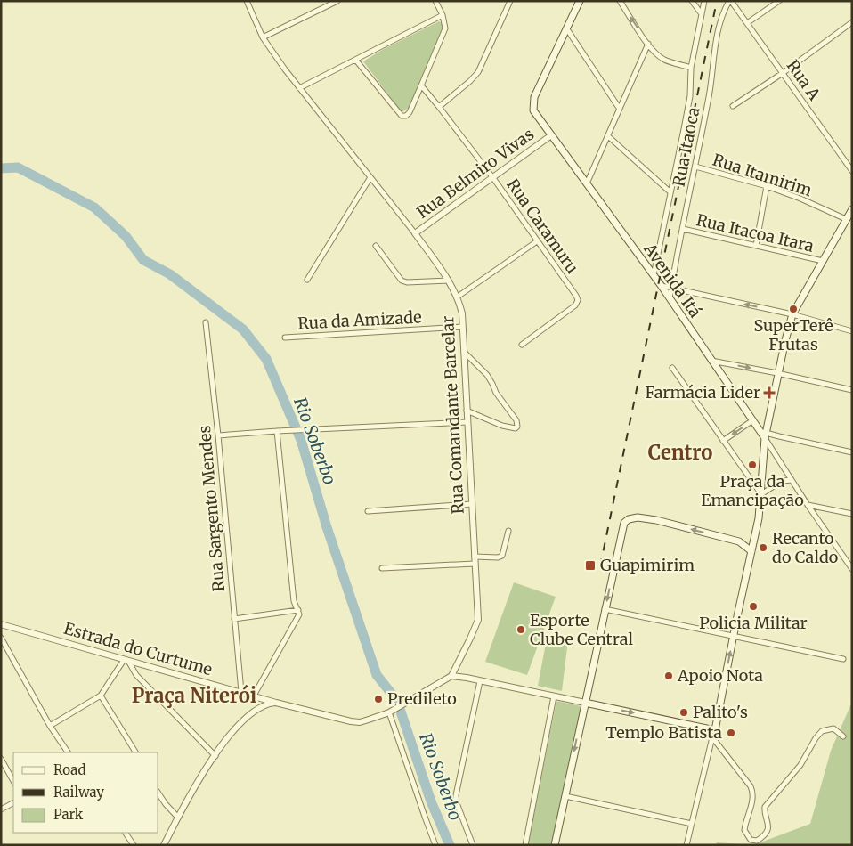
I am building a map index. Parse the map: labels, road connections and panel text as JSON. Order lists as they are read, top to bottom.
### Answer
{
  "streets": {
    "main road": ["Avenida Itá"],
    "street": [
      "Rua A",
      "Rua Itaoca",
      "Rua Belmiro Vivas",
      "Rua Itamirim",
      "Rua Caramuru",
      "Rua Itacoa Itara",
      "Rua da Amizade",
      "Rua Comandante Barcelar",
      "Rua Sargento Mendes",
      "Estrada do Curtume"
    ]
  },
  "crossings": [
    ["Rua A", "Rua Itaoca"],
    ["Rua Itaoca", "Rua Itamirim"],
    ["Rua Itaoca", "Rua Itacoa Itara"],
    ["Rua Itaoca", "Avenida Itá"],
    ["Rua Belmiro Vivas", "Rua Caramuru"],
    ["Rua Belmiro Vivas", "Avenida Itá"],
    ["Rua Belmiro Vivas", "Rua Comandante Barcelar"],
    ["Rua da Amizade", "Rua Comandante Barcelar"],
    ["Rua Comandante Barcelar", "Estrada do Curtume"],
    ["Rua Sargento Mendes", "Estrada do Curtume"]
  ],
  "districts": ["Centro", "Praça Niterói"],
  "water": ["Rio Soberbo"],
  "places": {
    "other": [
      "SuperTerê Frutas",
      "Praça da Emancipação",
      "Recanto do Caldo",
      "Policia Militar",
      "Esporte Clube Central",
      "Apoio Nota",
      "Predileto",
      "Palito's",
      "Templo Batista"
    ],
    "health": ["Farmácia Lider"],
    "transit": ["Guapimirim"]
  },
  "legend": ["Road", "Railway", "Park"]
}
